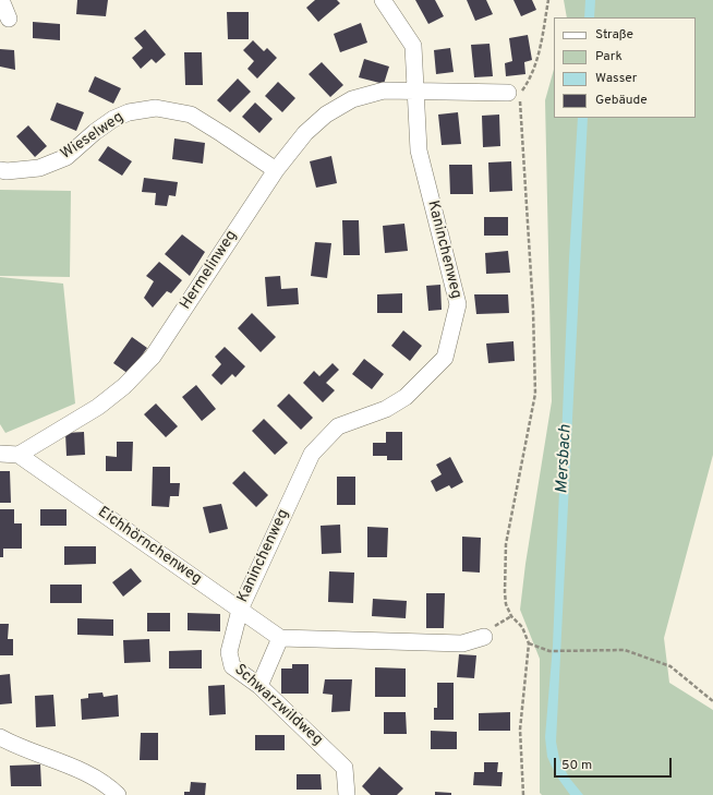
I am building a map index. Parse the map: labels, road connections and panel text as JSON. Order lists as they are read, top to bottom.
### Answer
{
  "streets": {
    "street": [
      "Wieselweg",
      "Kaninchenweg",
      "Hermelinweg",
      "Eichhörnchenweg",
      "Schwarzwildweg"
    ]
  },
  "crossings": [
    ["Wieselweg", "Hermelinweg"],
    ["Kaninchenweg", "Hermelinweg"],
    ["Kaninchenweg", "Eichhörnchenweg"],
    ["Kaninchenweg", "Schwarzwildweg"],
    ["Hermelinweg", "Eichhörnchenweg"],
    ["Eichhörnchenweg", "Schwarzwildweg"]
  ],
  "water": ["Mersbach"],
  "legend": [
    "Straße",
    "Park",
    "Wasser",
    "Gebäude"
  ],
  "scale_bar": "50 m"
}
